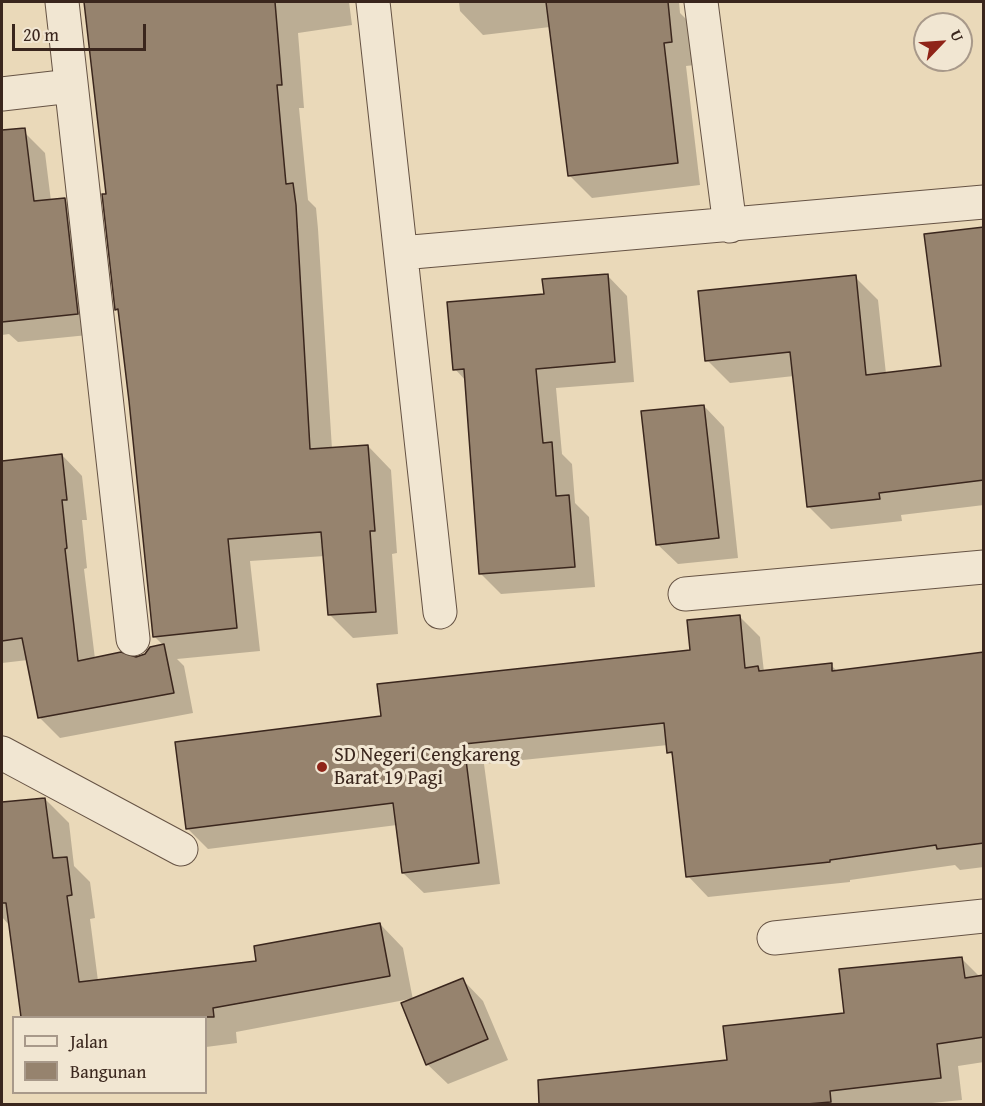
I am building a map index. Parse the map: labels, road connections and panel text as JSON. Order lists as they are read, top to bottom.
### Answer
{
  "places": ["SD Negeri Cengkareng Barat 19 Pagi"],
  "legend": ["Jalan", "Bangunan"],
  "scale_bar": "20 m",
  "north": "top right"
}
